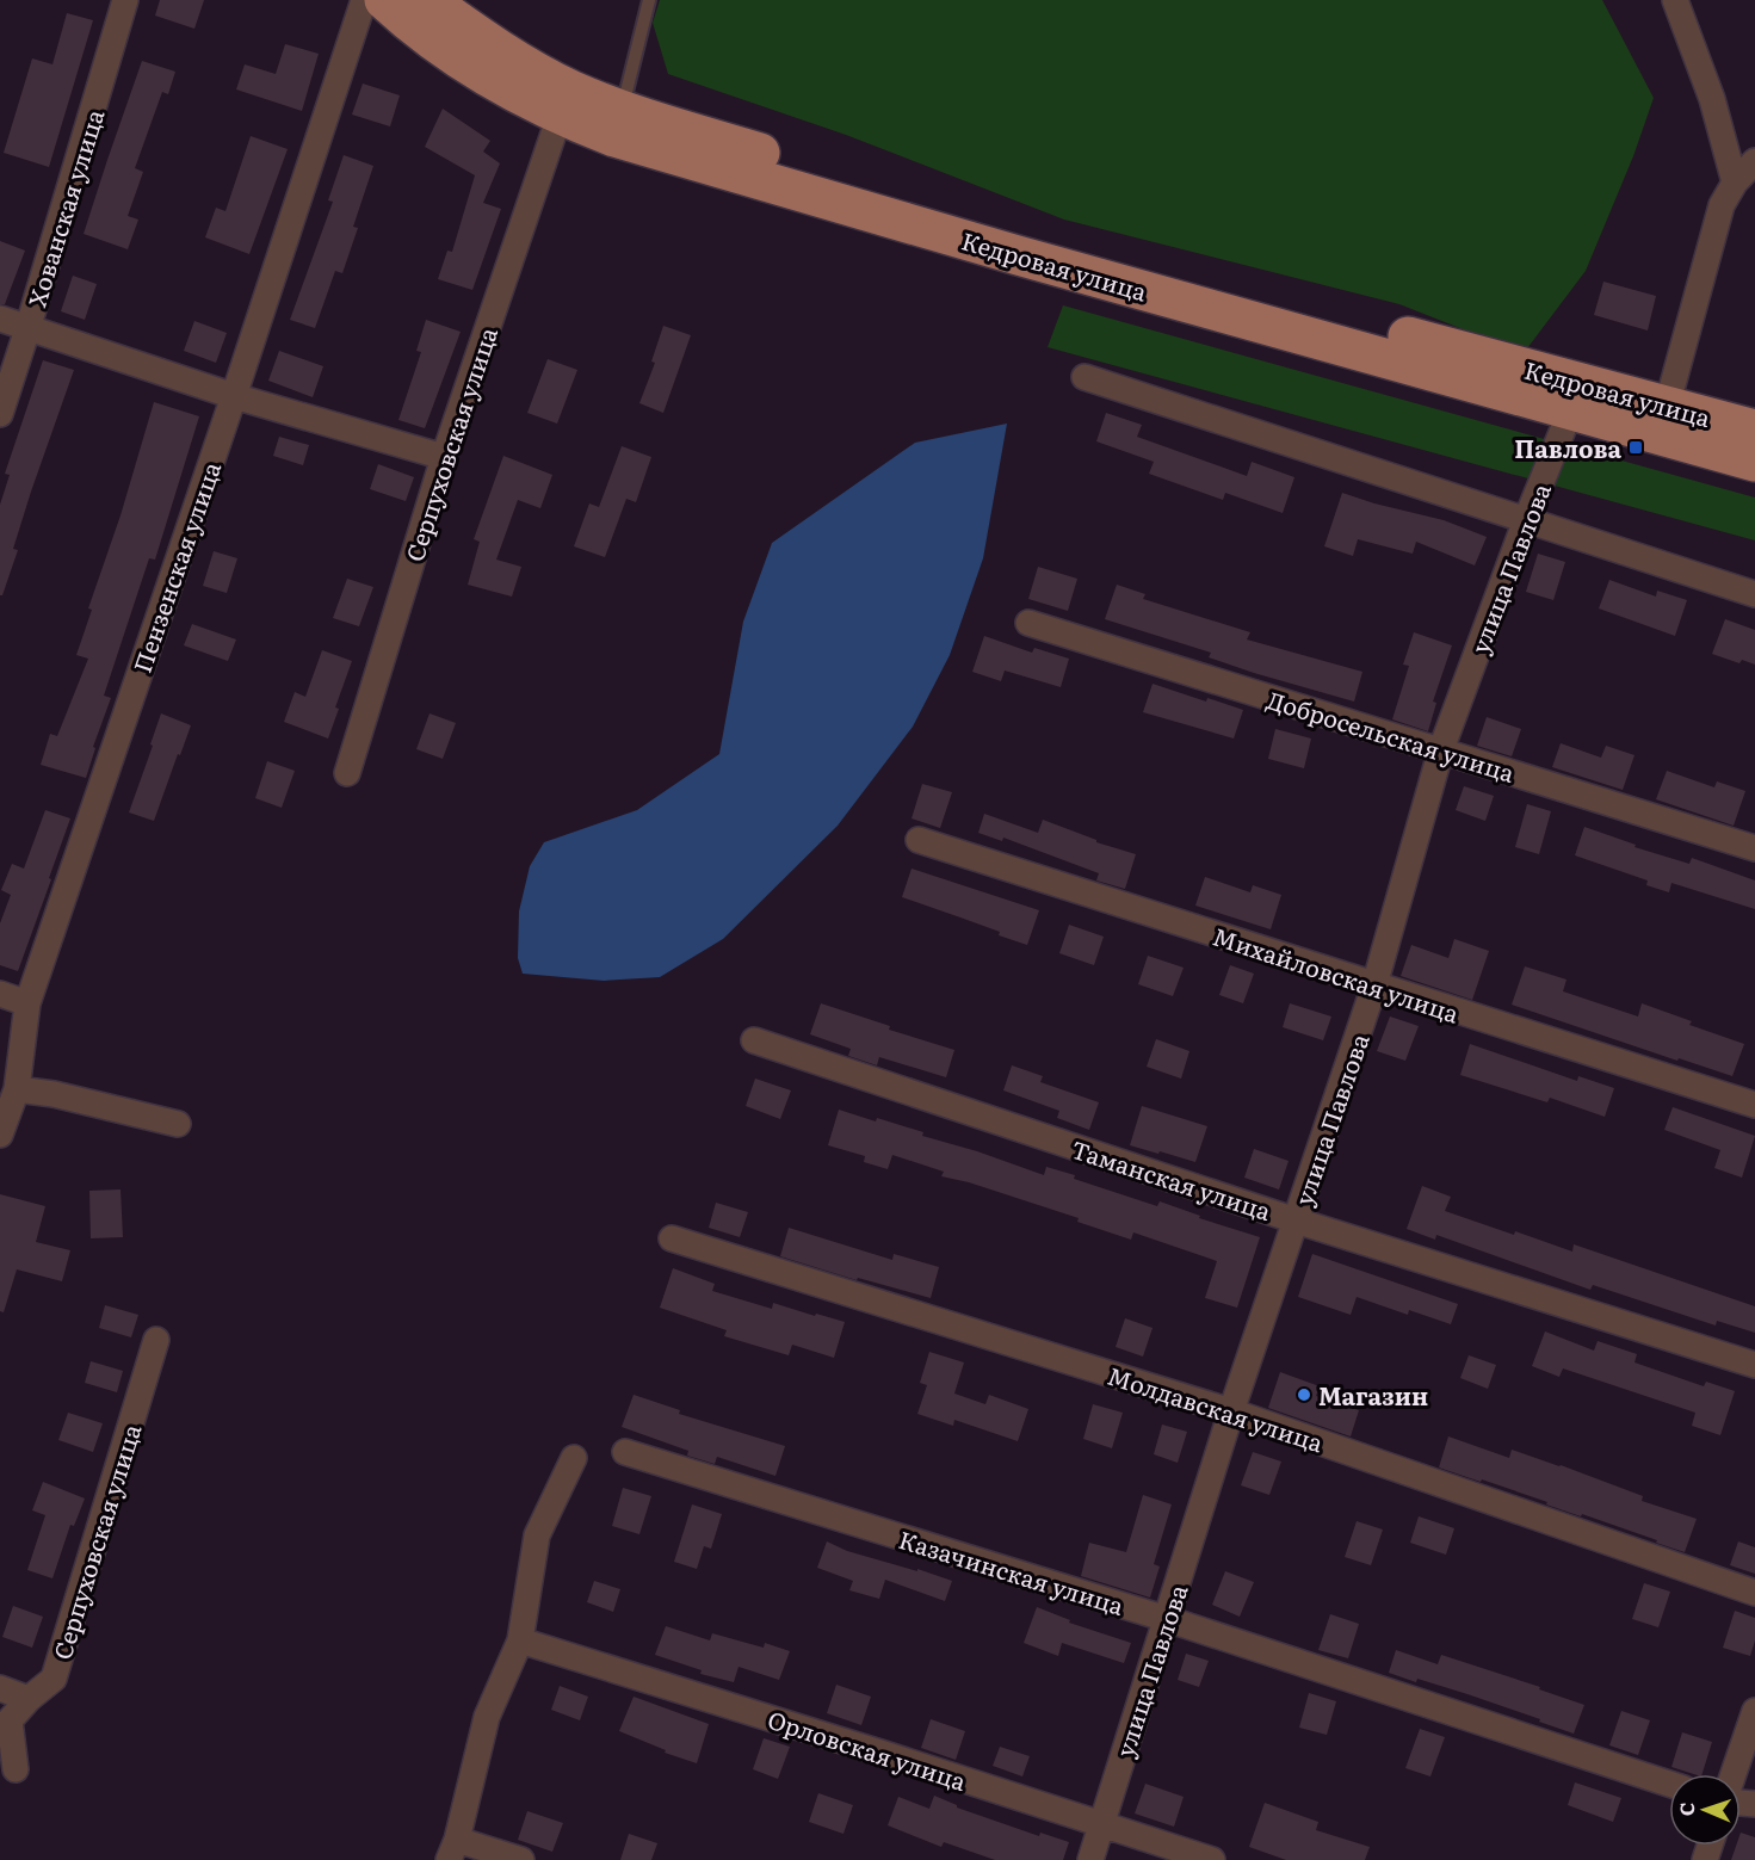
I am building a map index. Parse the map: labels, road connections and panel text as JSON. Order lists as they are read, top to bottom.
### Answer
{
  "streets": {
    "main road": ["Кедровая улица"],
    "street": [
      "Хованская улица",
      "Серпуховская улица",
      "Пензенская улица",
      "улица Павлова",
      "Добросельская улица",
      "Михайловская улица",
      "Таманская улица",
      "Молдавская улица",
      "Казачинская улица",
      "Орловская улица"
    ]
  },
  "crossings": [
    ["Кедровая улица", "Серпуховская улица"],
    ["Кедровая улица", "улица Павлова"],
    ["улица Павлова", "Добросельская улица"],
    ["улица Павлова", "Михайловская улица"],
    ["улица Павлова", "Таманская улица"],
    ["улица Павлова", "Молдавская улица"],
    ["улица Павлова", "Казачинская улица"],
    ["улица Павлова", "Орловская улица"]
  ],
  "places": {
    "transit": ["Павлова"],
    "other": ["Магазин"]
  },
  "north": "left"
}
